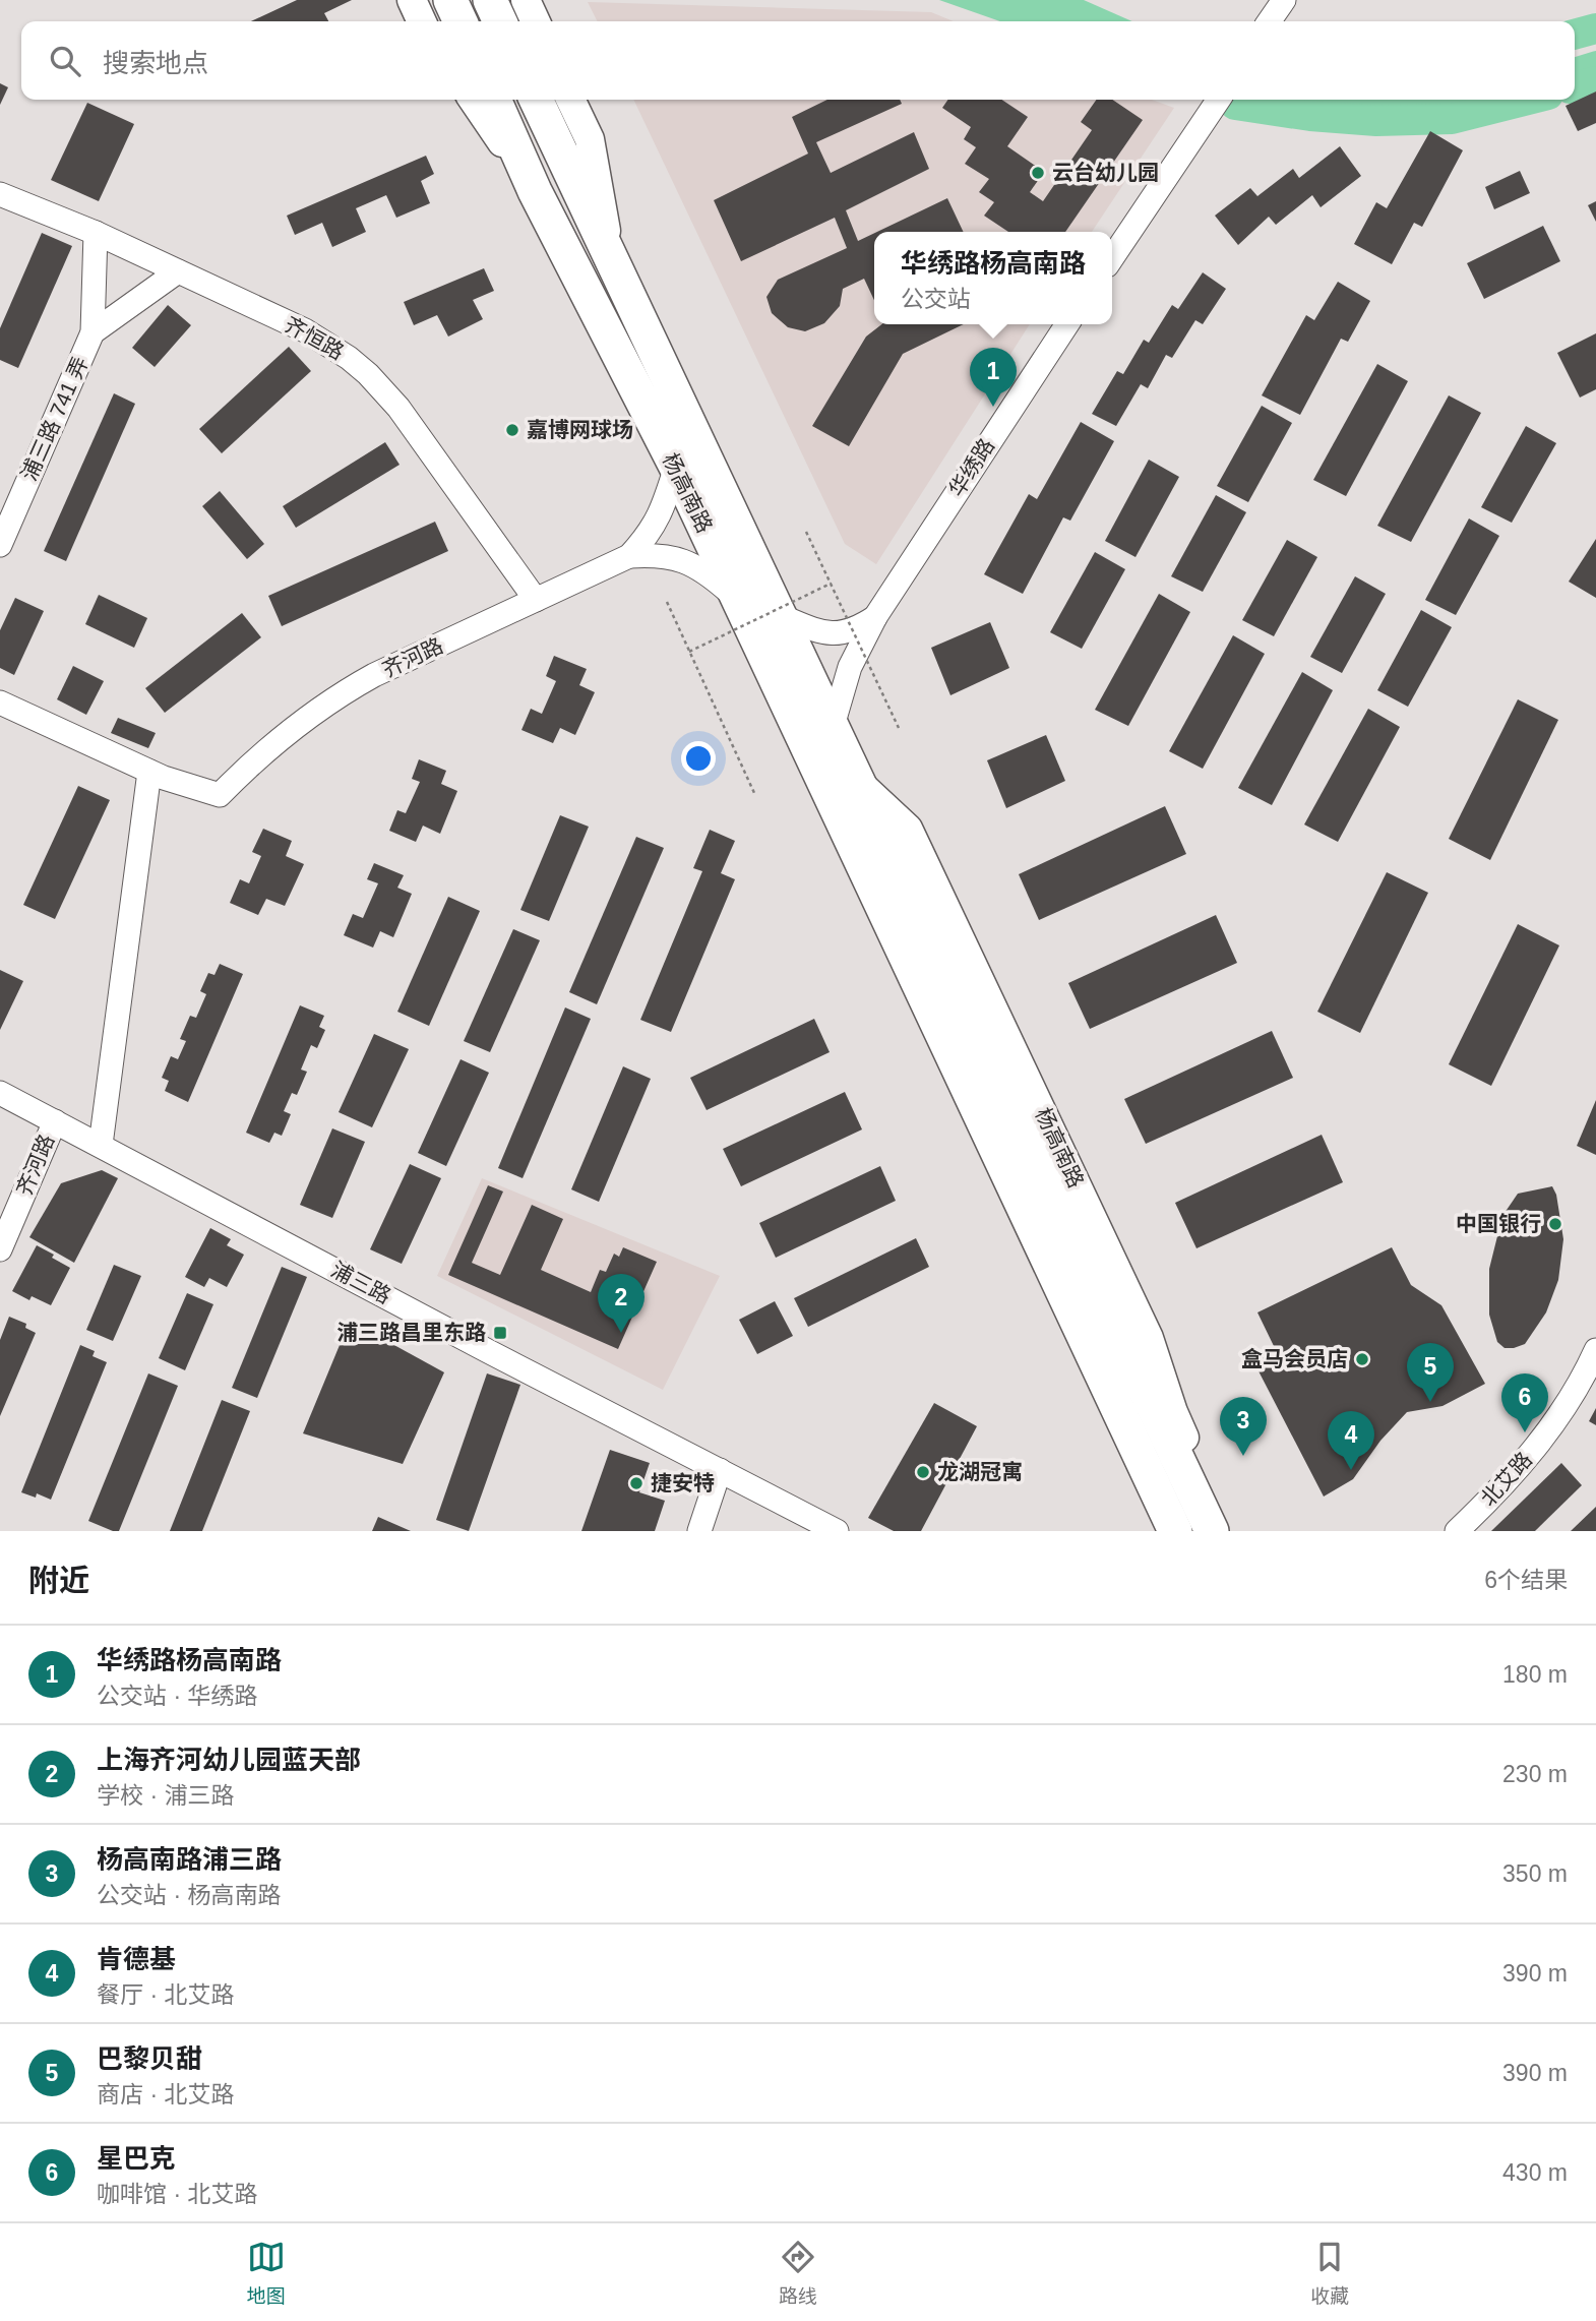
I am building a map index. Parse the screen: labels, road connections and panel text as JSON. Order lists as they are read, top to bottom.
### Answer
{
  "streets": {
    "highway": ["杨高南路"],
    "street": [
      "齐恒路",
      "浦三路 741 弄",
      "华绣路",
      "齐河路",
      "浦三路",
      "北艾路"
    ]
  },
  "crossings": [
    ["齐恒路", "齐河路"],
    ["华绣路", "杨高南路"],
    ["杨高南路", "齐河路"],
    ["齐河路", "浦三路"]
  ],
  "places": {
    "other": [
      "云台幼儿园",
      "嘉博网球场",
      "中国银行",
      "盒马会员店",
      "龙湖冠寓",
      "捷安特"
    ],
    "transit": ["浦三路昌里东路"]
  },
  "page": {
    "search": "搜索地点",
    "popup": ["华绣路杨高南路", "公交站"],
    "pins": [
      "1",
      "2",
      "5",
      "6",
      "3",
      "4"
    ],
    "heading": ["附近", "6个结果"],
    "list": [
      {
        "mark": "1",
        "name": "华绣路杨高南路",
        "note": "公交站 · 华绣路",
        "value": "180 m"
      },
      {
        "mark": "2",
        "name": "上海齐河幼儿园蓝天部",
        "note": "学校 · 浦三路",
        "value": "230 m"
      },
      {
        "mark": "3",
        "name": "杨高南路浦三路",
        "note": "公交站 · 杨高南路",
        "value": "350 m"
      },
      {
        "mark": "4",
        "name": "肯德基",
        "note": "餐厅 · 北艾路",
        "value": "390 m"
      },
      {
        "mark": "5",
        "name": "巴黎贝甜",
        "note": "商店 · 北艾路",
        "value": "390 m"
      },
      {
        "mark": "6",
        "name": "星巴克",
        "note": "咖啡馆 · 北艾路",
        "value": "430 m"
      }
    ],
    "nav": ["地图", "路线", "收藏"]
  }
}
